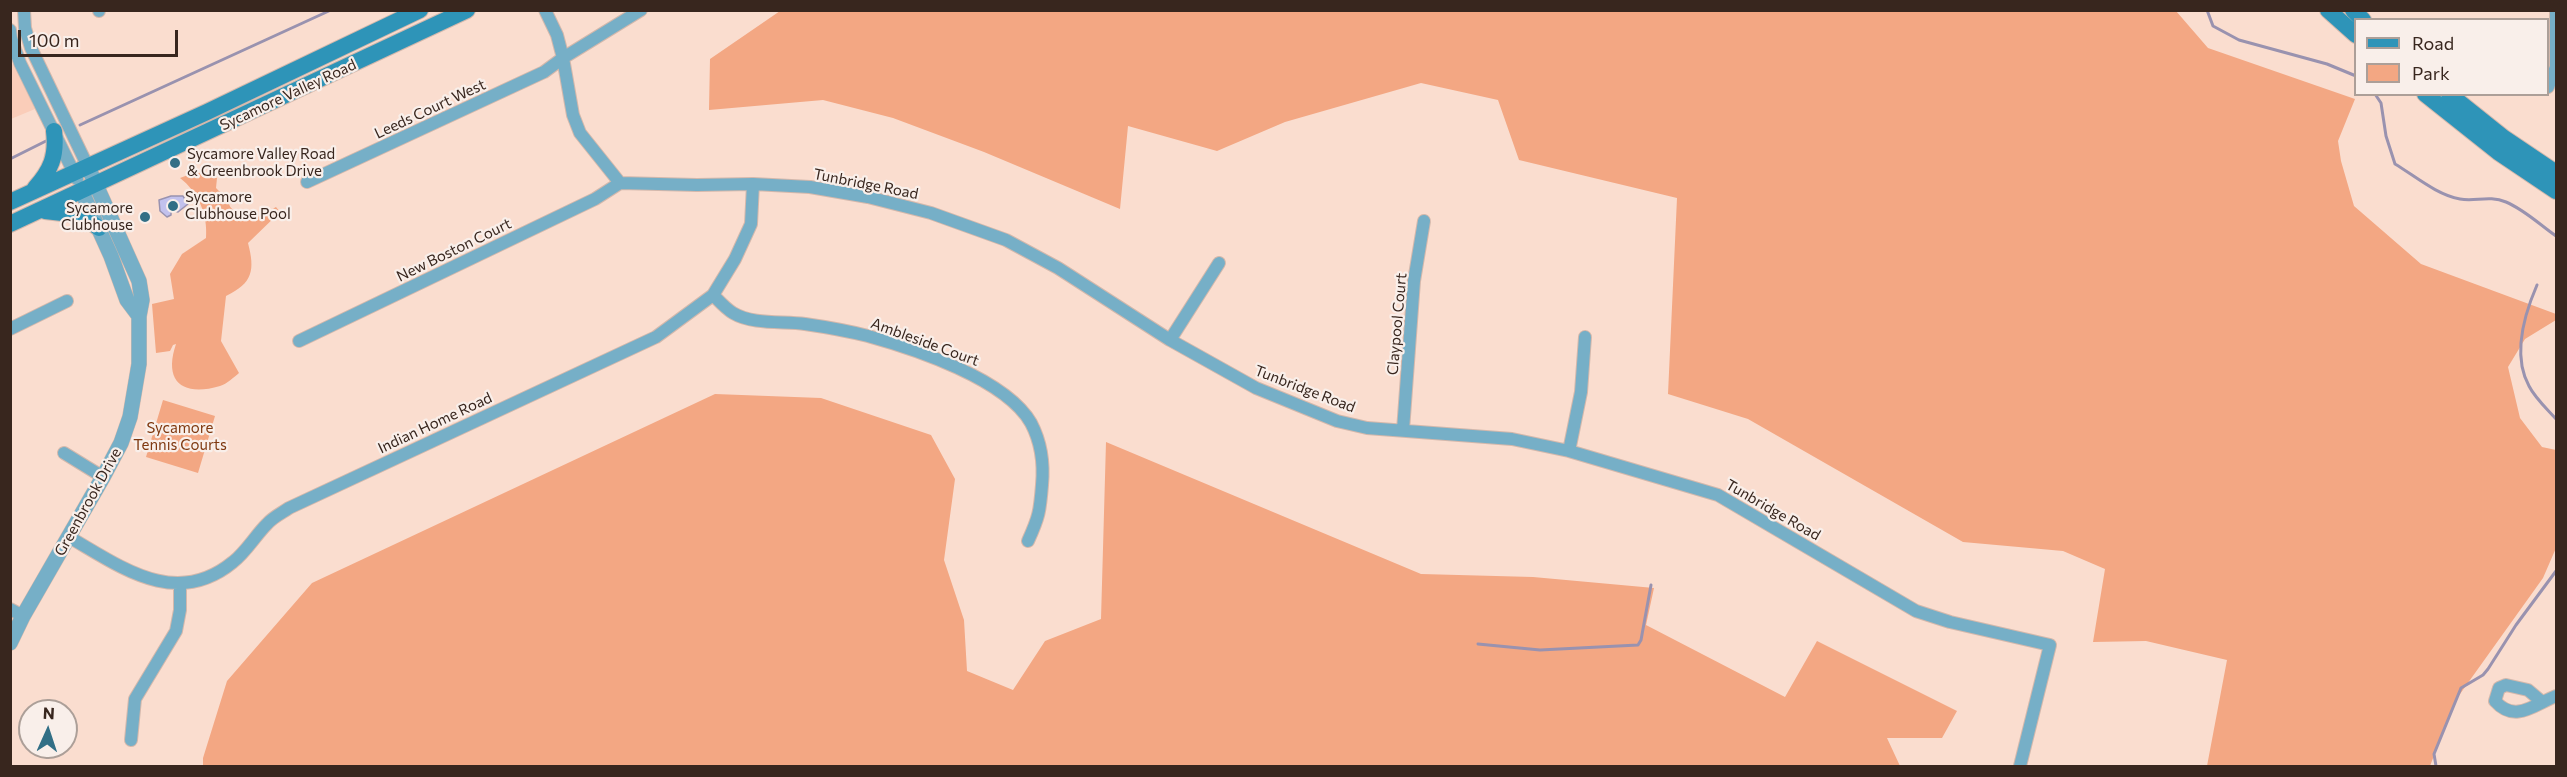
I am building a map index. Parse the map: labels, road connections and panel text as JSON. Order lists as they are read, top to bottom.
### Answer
{
  "streets": {
    "main road": ["Sycamore Valley Road"],
    "street": [
      "Leeds Court West",
      "Tunbridge Road",
      "New Boston Court",
      "Claypool Court",
      "Ambleside Court",
      "Indian Home Road",
      "Greenbrook Drive"
    ]
  },
  "crossings": [
    ["Sycamore Valley Road", "Greenbrook Drive"],
    ["Tunbridge Road", "New Boston Court"],
    ["Tunbridge Road", "Claypool Court"],
    ["Tunbridge Road", "Indian Home Road"],
    ["Ambleside Court", "Indian Home Road"],
    ["Indian Home Road", "Greenbrook Drive"]
  ],
  "parks": ["Sycamore Tennis Courts"],
  "places": ["Sycamore Valley Road & Greenbrook Drive", "Sycamore Clubhouse Pool", "Sycamore Clubhouse"],
  "legend": ["Road", "Park"],
  "scale_bar": "100 m",
  "north": "top"
}
